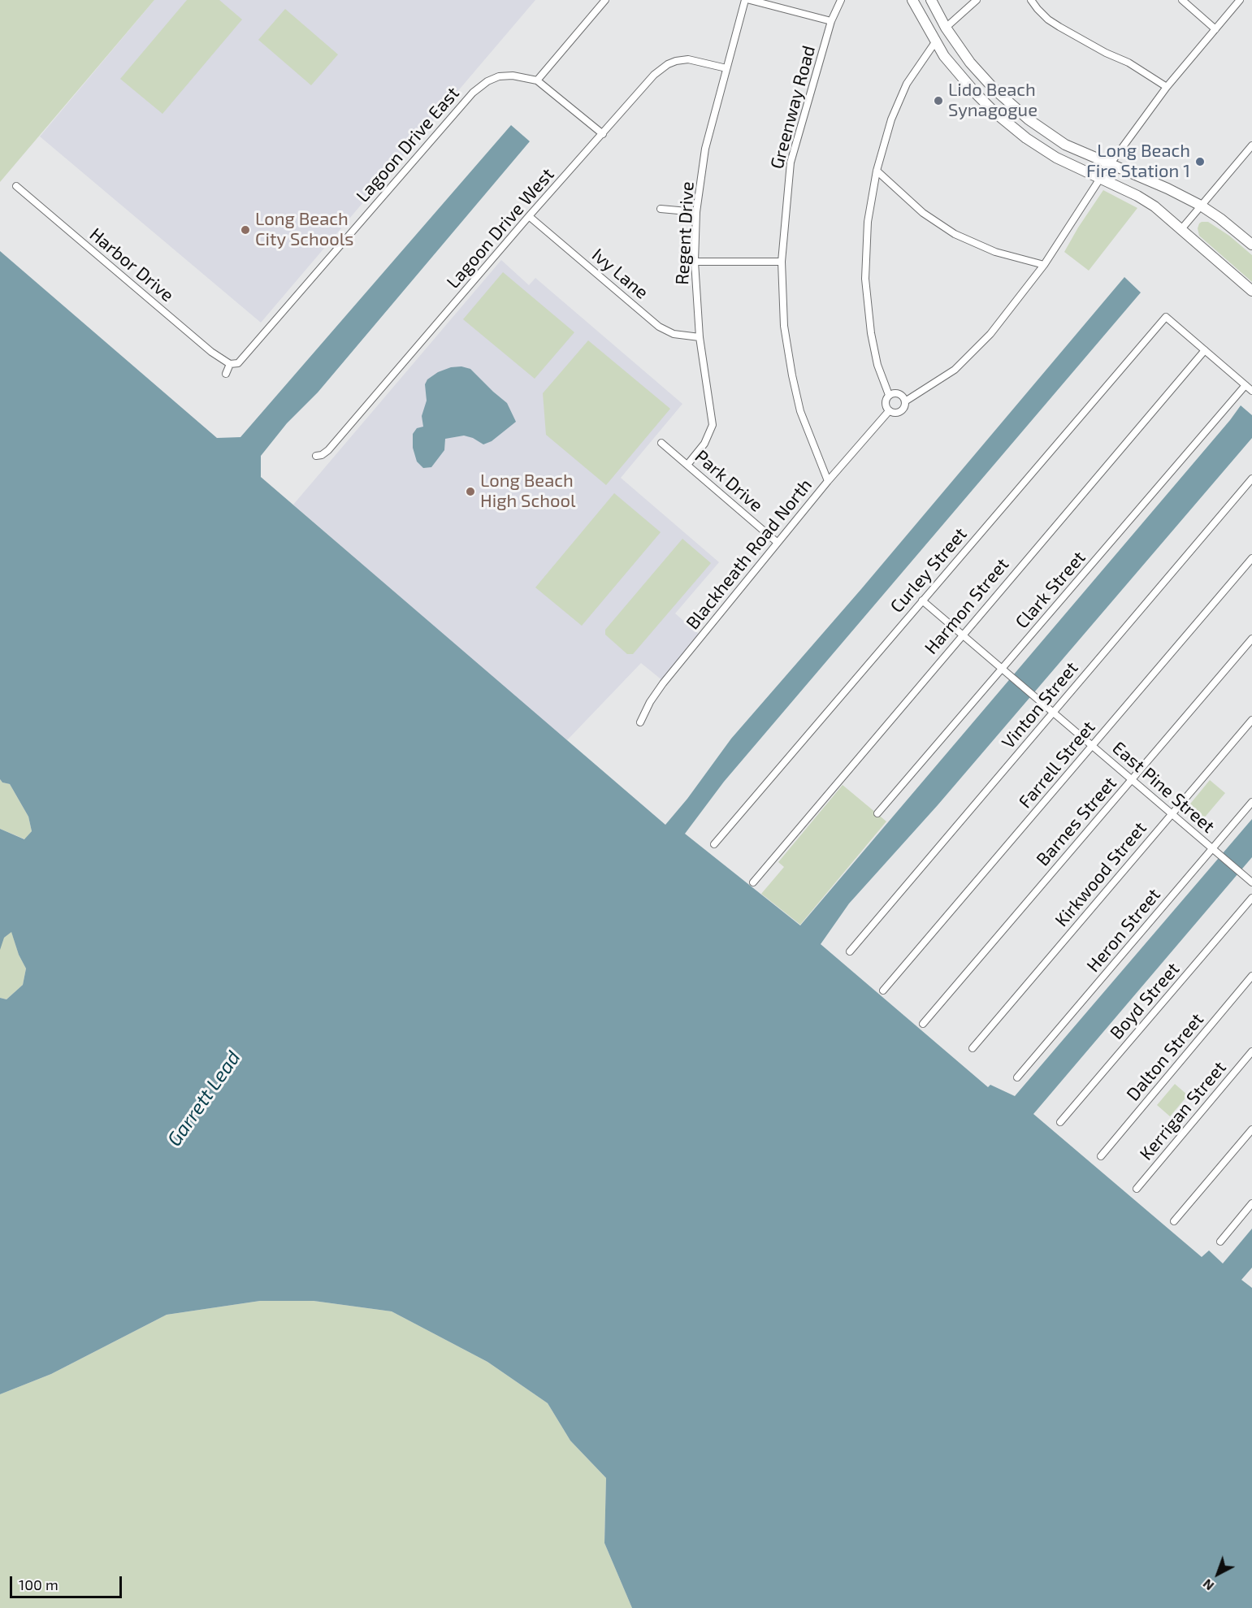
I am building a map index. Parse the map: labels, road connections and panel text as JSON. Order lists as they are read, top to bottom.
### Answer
{
  "streets": {
    "street": [
      "Greenway Road",
      "Lagoon Drive East",
      "Lagoon Drive West",
      "Regent Drive",
      "Harbor Drive",
      "Ivy Lane",
      "Park Drive",
      "Blackheath Road North",
      "Curley Street",
      "Clark Street",
      "Harmon Street",
      "Vinton Street",
      "Farrell Street",
      "East Pine Street",
      "Barnes Street",
      "Kirkwood Street",
      "Heron Street",
      "Boyd Street",
      "Dalton Street",
      "Kerrigan Street"
    ]
  },
  "crossings": [
    ["Greenway Road", "Blackheath Road North"],
    ["Lagoon Drive East", "Lagoon Drive West"],
    ["Lagoon Drive East", "Harbor Drive"],
    ["Lagoon Drive West", "Regent Drive"],
    ["Lagoon Drive West", "Ivy Lane"],
    ["Regent Drive", "Ivy Lane"],
    ["Regent Drive", "Park Drive"],
    ["Park Drive", "Blackheath Road North"],
    ["Curley Street", "Harmon Street"],
    ["Curley Street", "East Pine Street"],
    ["Clark Street", "East Pine Street"],
    ["Harmon Street", "East Pine Street"],
    ["Vinton Street", "East Pine Street"],
    ["Farrell Street", "East Pine Street"],
    ["East Pine Street", "Barnes Street"],
    ["East Pine Street", "Kirkwood Street"],
    ["East Pine Street", "Heron Street"]
  ],
  "water": ["Garrett Lead"],
  "places": [
    "Lido Beach Synagogue",
    "Long Beach Fire Station 1",
    "Long Beach City Schools",
    "Long Beach High School"
  ],
  "scale_bar": "100 m",
  "north": "bottom left"
}
